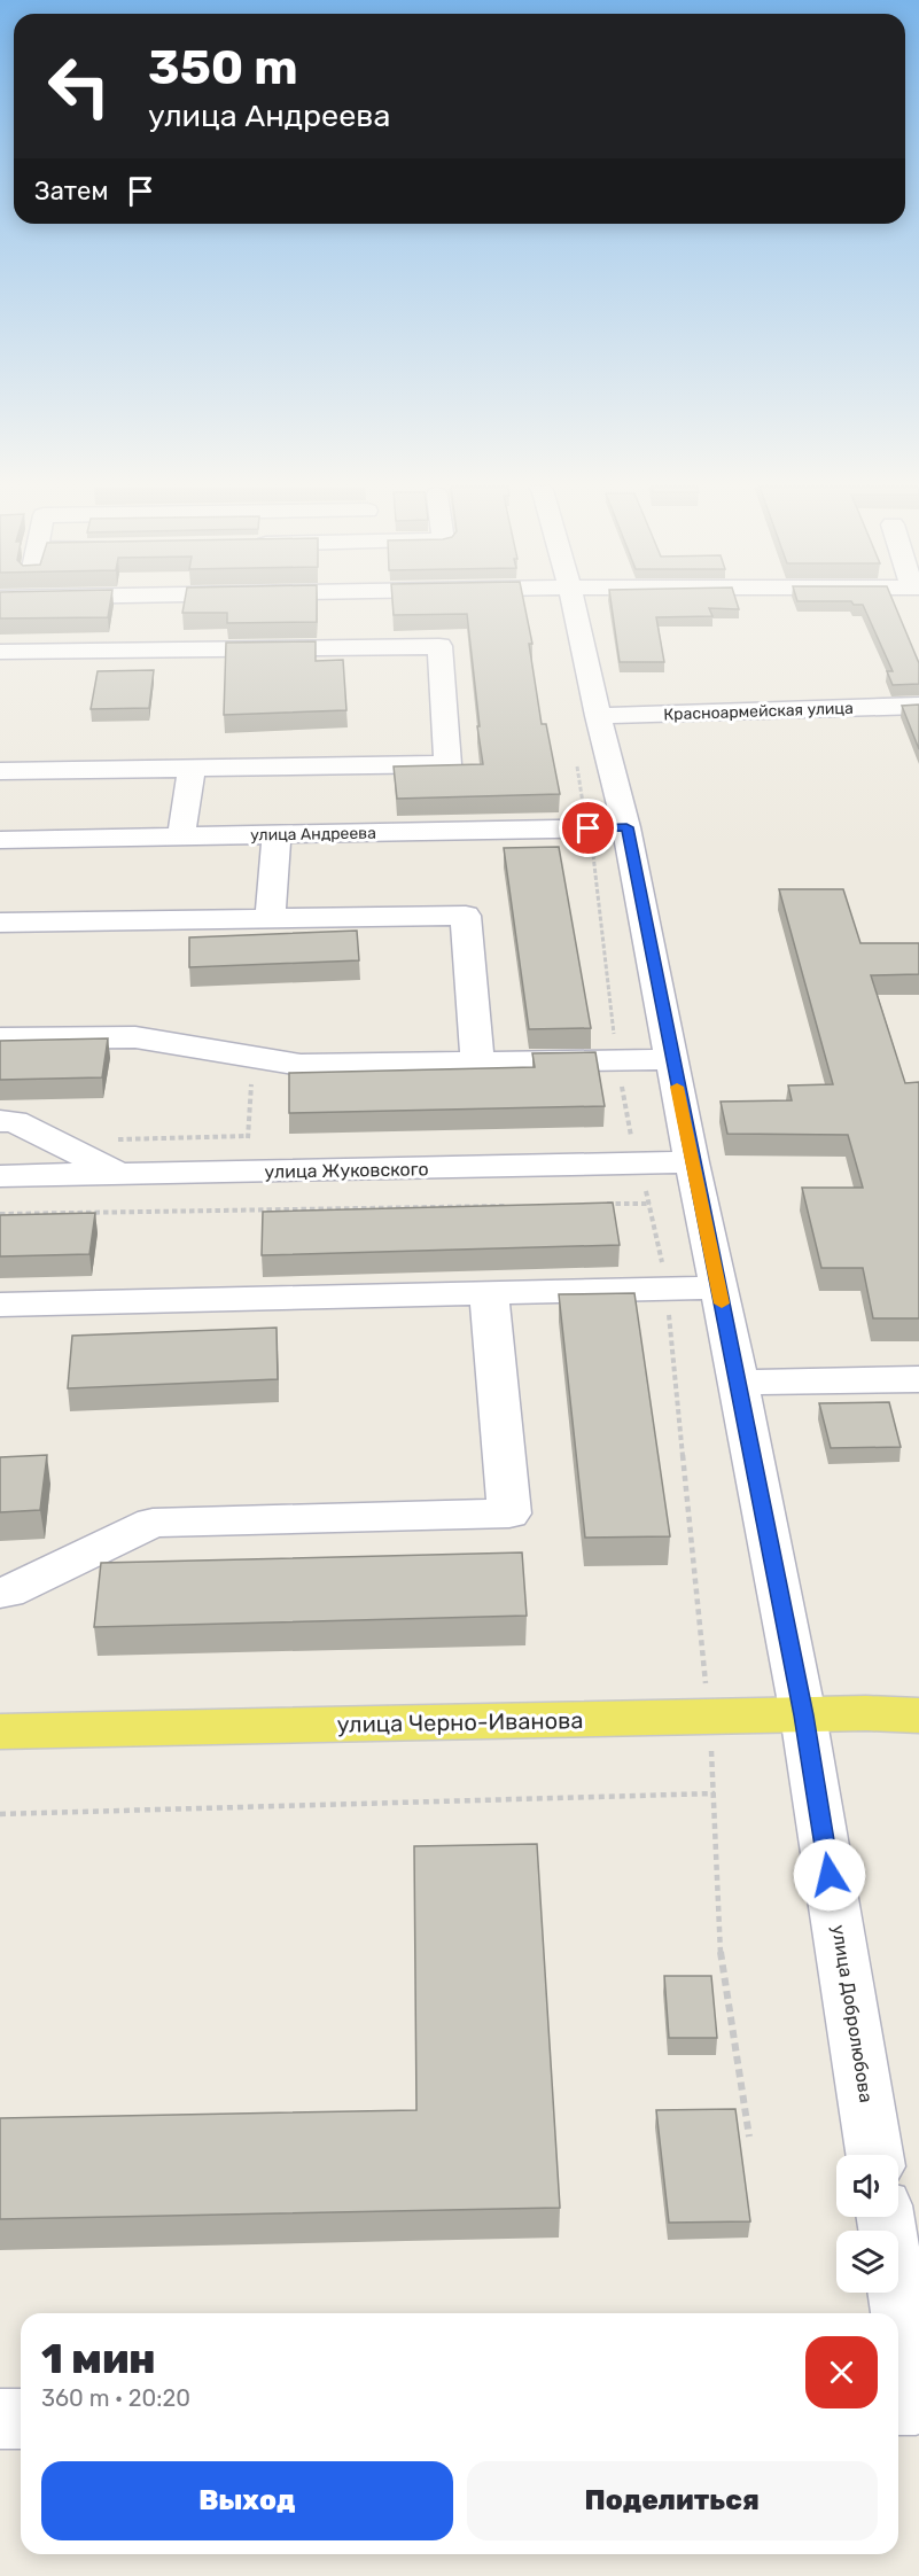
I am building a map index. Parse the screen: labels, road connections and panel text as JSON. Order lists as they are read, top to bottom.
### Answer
{
  "streets": {
    "main road": ["улица Черно-Иванова"],
    "street": [
      "Красноармейская улица",
      "улица Андреева",
      "улица Жуковского",
      "улица Добролюбова"
    ]
  },
  "crossings": [
    ["Красноармейская улица", "улица Добролюбова"],
    ["улица Андреева", "улица Добролюбова"],
    ["улица Жуковского", "улица Добролюбова"],
    ["улица Черно-Иванова", "улица Добролюбова"]
  ],
  "page": {
    "turn": ["350 m", "улица Андреева"],
    "then": "Затем",
    "heading": ["1 мин", "360 m · 20:20"],
    "buttons": ["Выход", "Поделиться"]
  }
}
